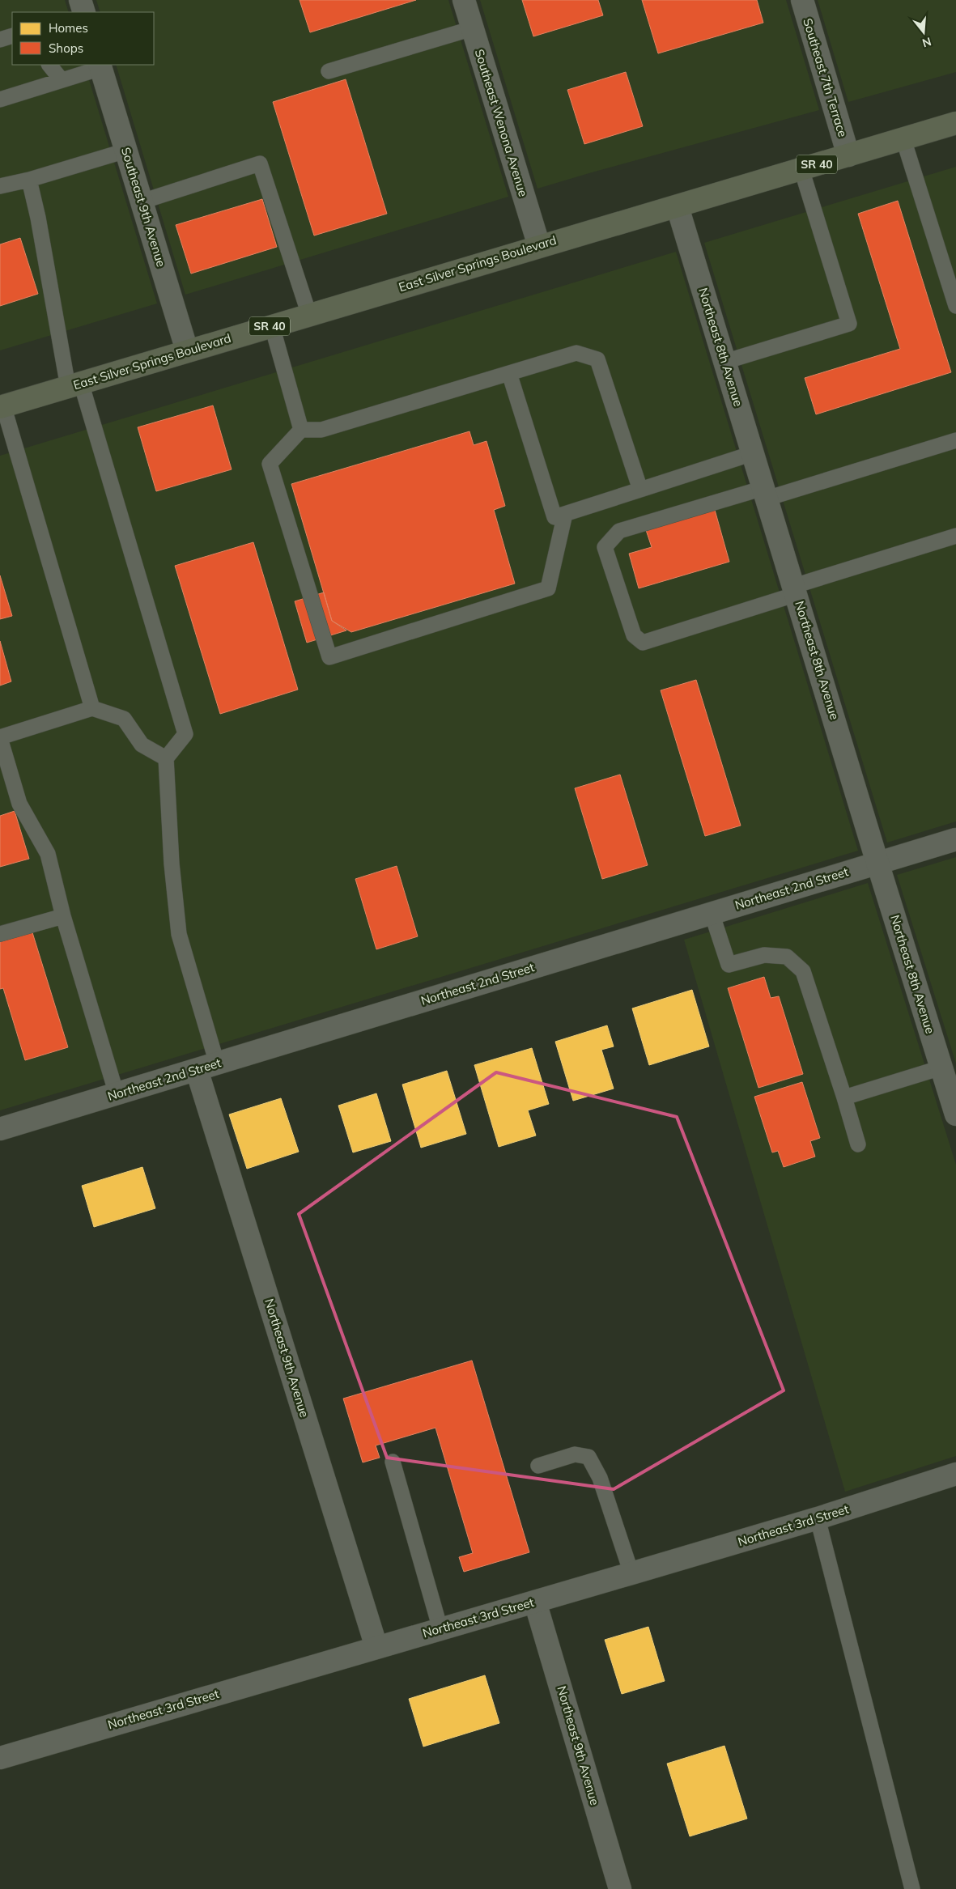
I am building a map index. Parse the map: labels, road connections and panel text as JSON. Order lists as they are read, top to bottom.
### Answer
{
  "streets": {
    "main road": ["SR 40", "East Silver Springs Boulevard"],
    "street": [
      "Southeast 7th Terrace",
      "Southeast Wenona Avenue",
      "Southeast 9th Avenue",
      "Northeast 8th Avenue",
      "Northeast 2nd Street",
      "Northeast 9th Avenue",
      "Northeast 3rd Street"
    ]
  },
  "crossings": [
    ["Southeast 7th Terrace", "East Silver Springs Boulevard"],
    ["Southeast Wenona Avenue", "East Silver Springs Boulevard"],
    ["Southeast 9th Avenue", "East Silver Springs Boulevard"],
    ["East Silver Springs Boulevard", "Northeast 8th Avenue"],
    ["Northeast 8th Avenue", "Northeast 2nd Street"],
    ["Northeast 2nd Street", "Northeast 9th Avenue"],
    ["Northeast 9th Avenue", "Northeast 3rd Street"]
  ],
  "legend": ["Homes", "Shops"],
  "north": "bottom"
}
